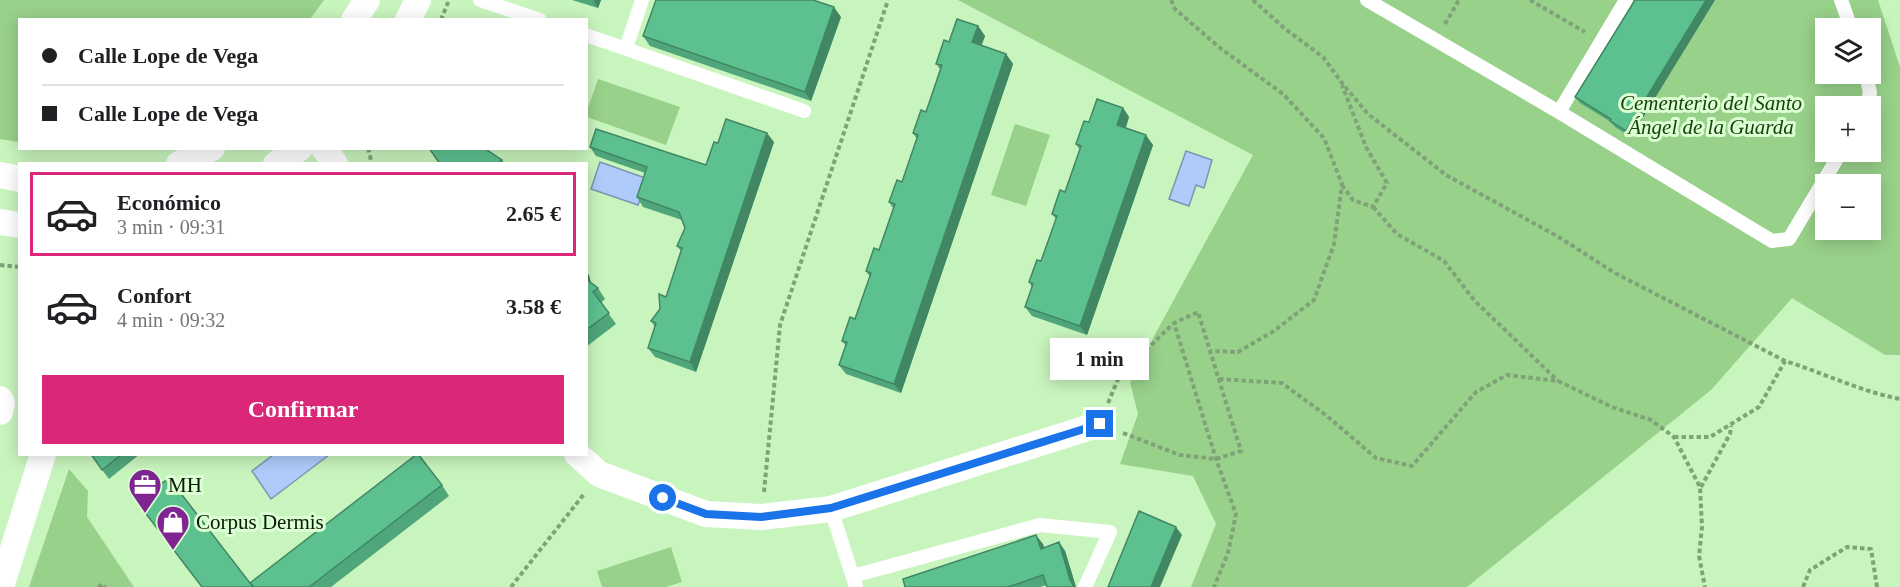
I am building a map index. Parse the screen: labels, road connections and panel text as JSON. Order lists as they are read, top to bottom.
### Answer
{
  "parks": ["Cementerio del Santo Ángel de la Guarda"],
  "places": {
    "office": ["MH"],
    "shop": ["Corpus Dermis"]
  },
  "page": {
    "map_buttons": ["+", "−"],
    "banner": ["Calle Lope de Vega", "Calle Lope de Vega"],
    "list": [
      {
        "name": "Económico",
        "note": "3 min · 09:31",
        "value": "2.65 €"
      },
      {
        "name": "Confort",
        "note": "4 min · 09:32",
        "value": "3.58 €"
      }
    ],
    "bubble": "1 min",
    "buttons": "Confirmar"
  }
}
